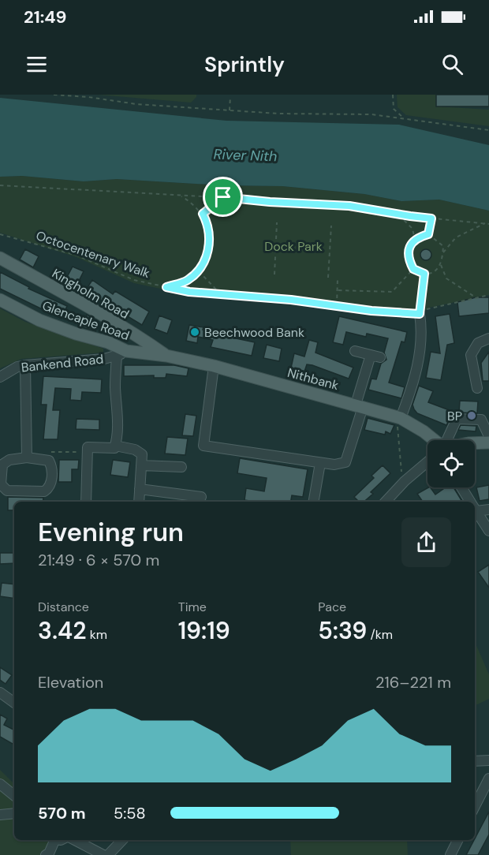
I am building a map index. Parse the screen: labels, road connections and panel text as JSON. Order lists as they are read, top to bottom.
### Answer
{
  "streets": {
    "main road": ["Kingholm Road", "Glencaple Road", "Nithbank"],
    "street": ["Bankend Road"],
    "path": ["Octocentenary Walk"]
  },
  "crossings": [
    ["Kingholm Road", "Glencaple Road"],
    ["Kingholm Road", "Nithbank"],
    ["Glencaple Road", "Bankend Road"],
    ["Glencaple Road", "Nithbank"]
  ],
  "water": ["River Nith"],
  "parks": ["Dock Park"],
  "places": ["Beechwood Bank", "BP"],
  "page": {
    "status": "21:49",
    "header": "Sprintly",
    "heading": ["Evening run", "21:49 · 6 × 570 m"],
    "stats": [
      ["Distance", "3.42 km"],
      ["Time", "19:19"],
      ["Pace", "5:39 /km"]
    ],
    "chart": ["Elevation", "216–221 m"],
    "list": [
      {
        "name": "570 m",
        "note": "5:58"
      }
    ]
  }
}
